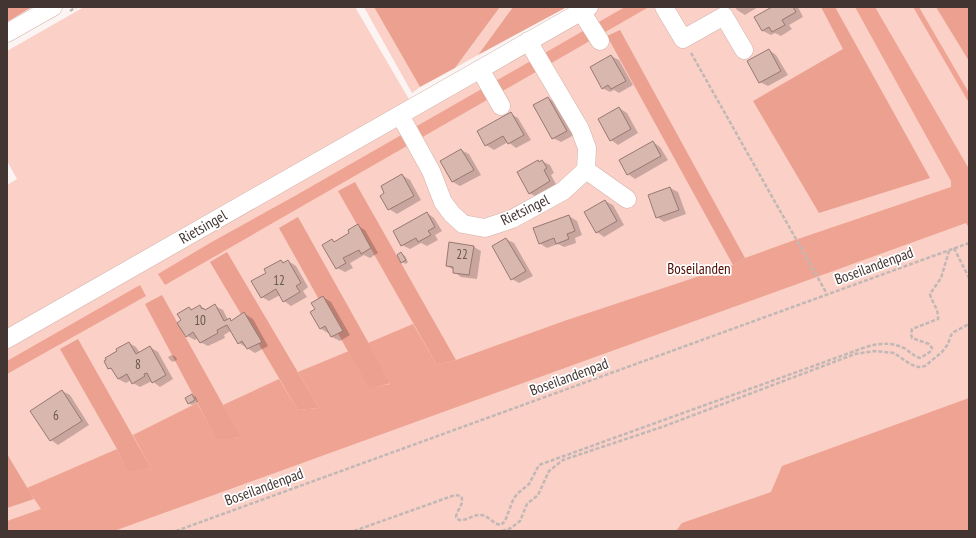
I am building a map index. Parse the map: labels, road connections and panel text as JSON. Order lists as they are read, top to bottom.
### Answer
{
  "streets": {
    "street": ["Rietsingel"],
    "path": ["Boseilandenpad"]
  },
  "parks": ["Boseilanden"],
  "house_numbers": [
    "22",
    "12",
    "10",
    "8",
    "6"
  ]
}
